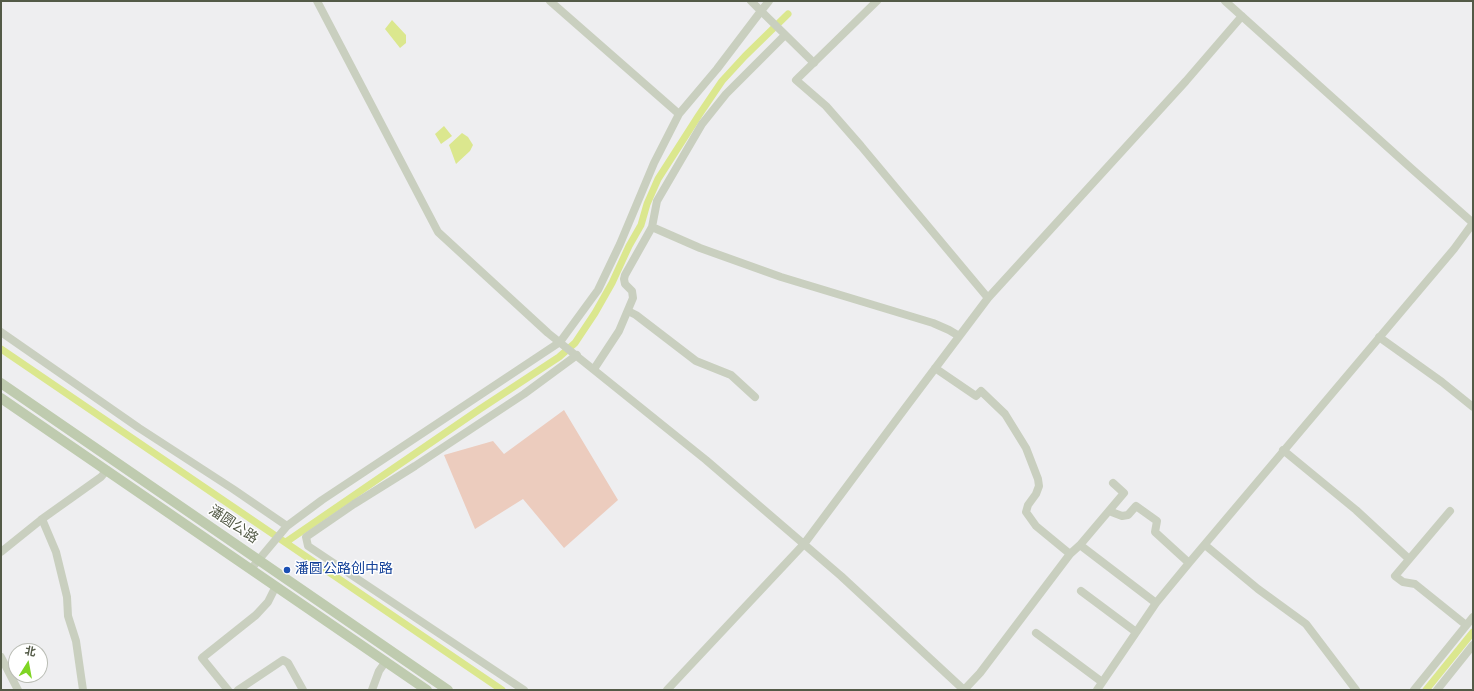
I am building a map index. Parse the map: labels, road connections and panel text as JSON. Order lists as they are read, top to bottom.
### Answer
{
  "streets": {
    "main road": ["潘圆公路"]
  },
  "places": ["潘圆公路创中路"],
  "north": "top"
}
